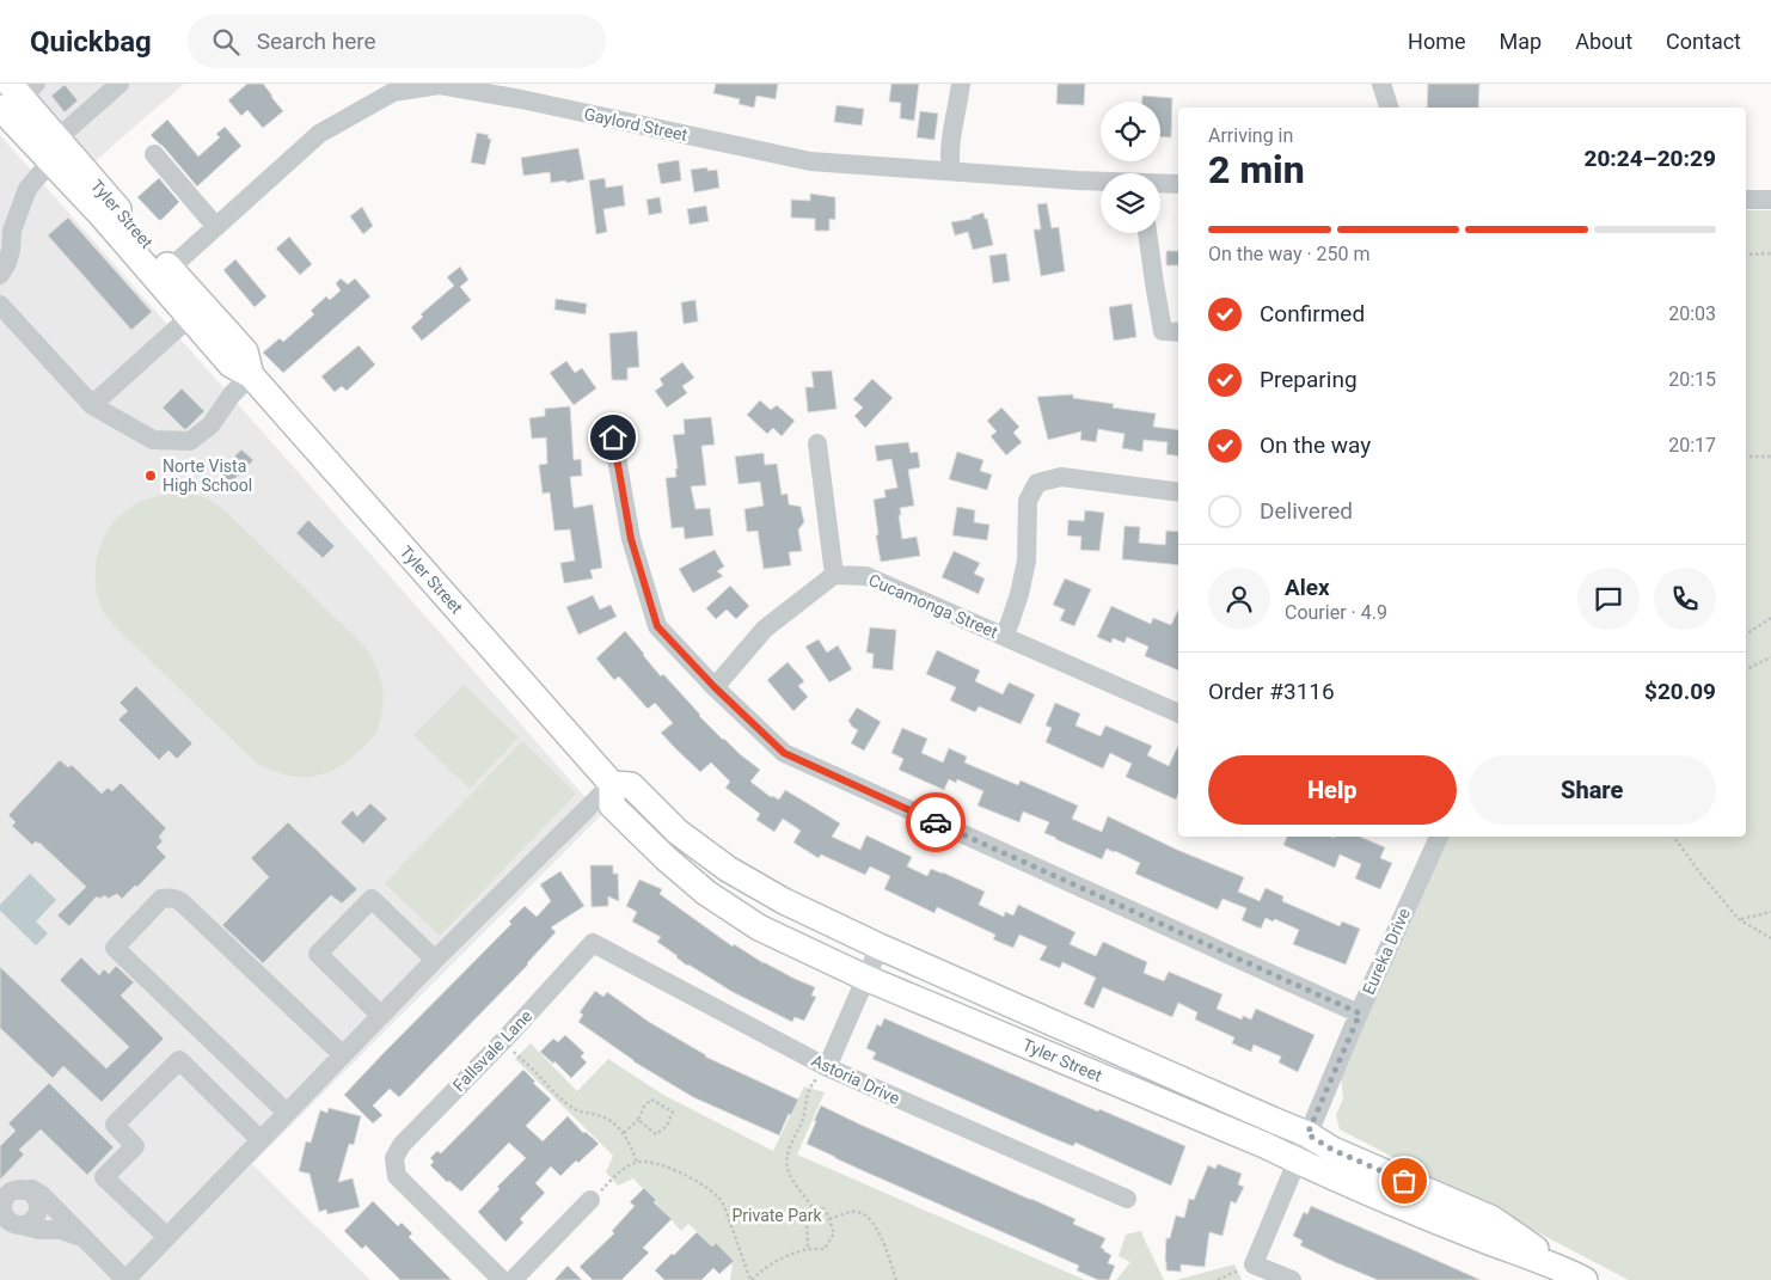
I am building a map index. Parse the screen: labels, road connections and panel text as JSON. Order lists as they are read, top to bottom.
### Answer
{
  "streets": {
    "main road": ["Tyler Street"],
    "street": [
      "Gaylord Street",
      "Cucamonga Street",
      "Eureka Drive",
      "Fallsvale Lane",
      "Astoria Drive"
    ]
  },
  "crossings": [
    ["Gaylord Street", "Tyler Street"],
    ["Tyler Street", "Eureka Drive"],
    ["Fallsvale Lane", "Astoria Drive"]
  ],
  "parks": ["Private Park"],
  "places": ["Norte Vista High School"],
  "page": {
    "header": "Quickbag",
    "search": "Search here",
    "nav": [
      "Home",
      "Map",
      "About",
      "Contact"
    ],
    "heading": ["2 min", "Arriving in", "20:24–20:29"],
    "panel": [
      "Alex",
      "Courier · 4.9",
      "Order #3116",
      "$20.09"
    ],
    "bar": "On the way · 250 m",
    "list": [
      ["Confirmed", "20:03"],
      ["Preparing", "20:15"],
      ["On the way", "20:17"],
      "Delivered"
    ],
    "buttons": ["Help", "Share"]
  }
}
